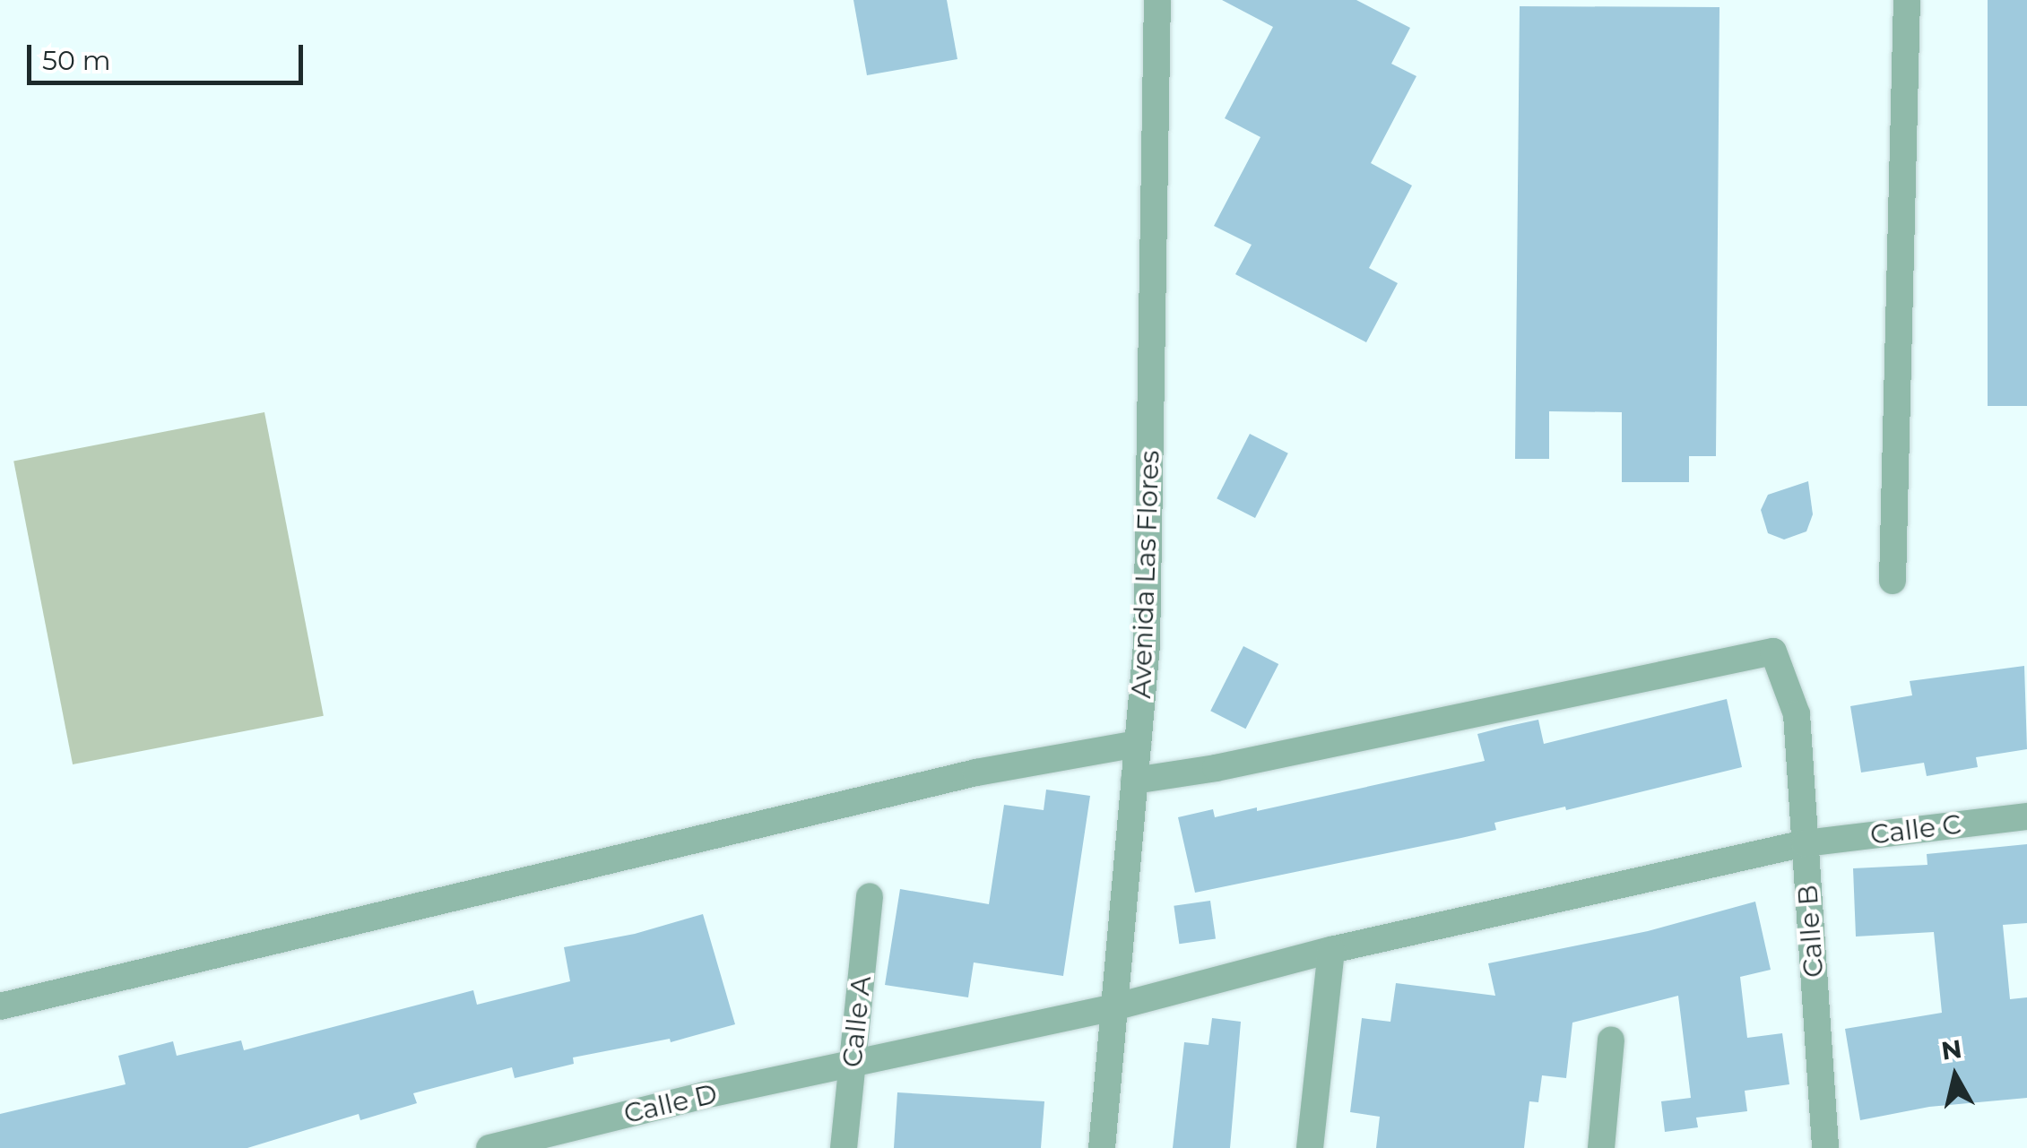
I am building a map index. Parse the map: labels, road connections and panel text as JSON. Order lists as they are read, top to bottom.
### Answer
{
  "streets": {
    "street": [
      "Avenida Las Flores",
      "Calle C",
      "Calle B",
      "Calle A",
      "Calle D"
    ]
  },
  "crossings": [
    ["Avenida Las Flores", "Calle B"],
    ["Avenida Las Flores", "Calle D"],
    ["Calle C", "Calle B"],
    ["Calle C", "Calle D"],
    ["Calle A", "Calle D"]
  ],
  "scale_bar": "50 m",
  "north": "top"
}
